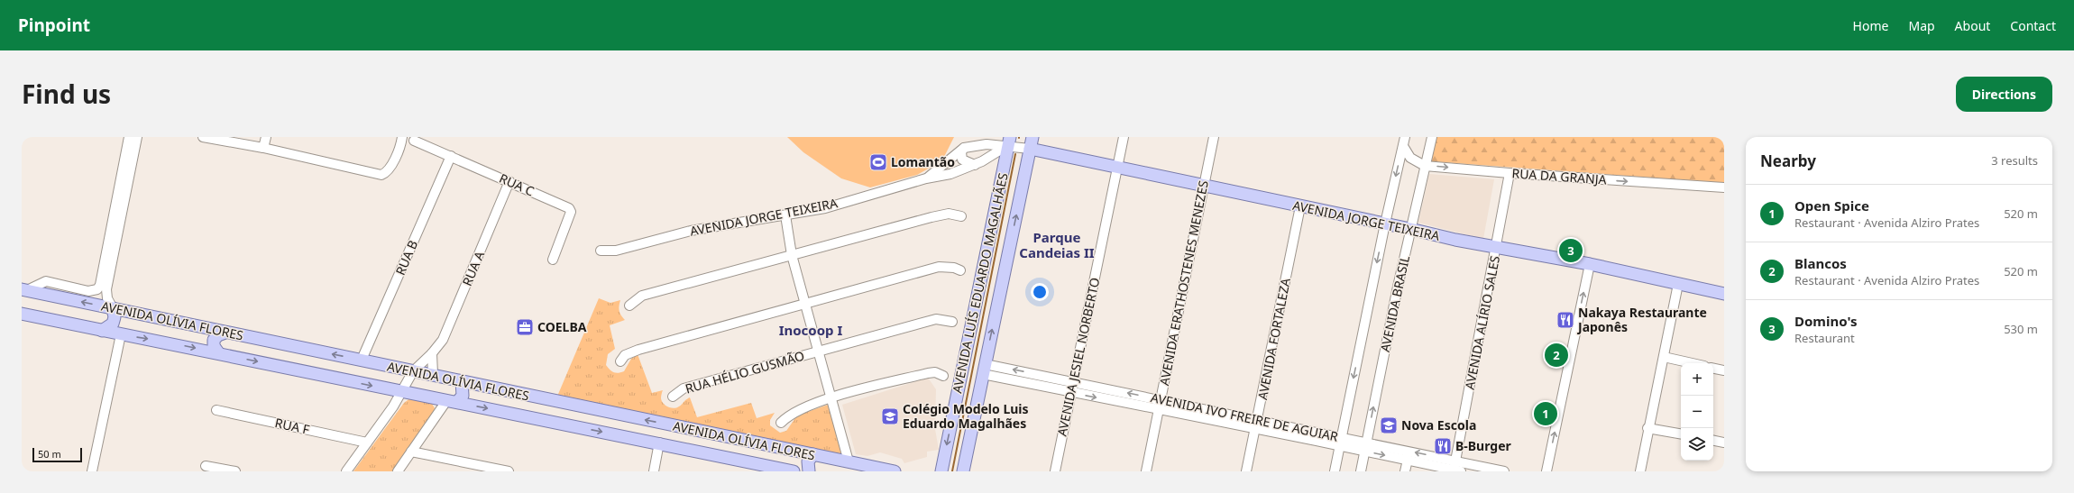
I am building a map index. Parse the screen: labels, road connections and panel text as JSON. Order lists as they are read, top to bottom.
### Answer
{
  "streets": {
    "main road": ["AVENIDA JORGE TEIXEIRA", "AVENIDA LUÍS EDUARDO MAGALHÃES", "AVENIDA OLÍVIA FLORES"],
    "street": [
      "RUA DA GRANJA",
      "RUA C",
      "RUA B",
      "RUA A",
      "AVENIDA ERATHOSTENES MENEZES",
      "AVENIDA BRASIL",
      "AVENIDA ALÍRIO SALES",
      "AVENIDA FORTALEZA",
      "AVENIDA JESIEL NORBERTO",
      "RUA HÉLIO GUSMÃO",
      "AVENIDA IVO FREIRE DE AGUIAR",
      "RUA F"
    ]
  },
  "crossings": [
    ["RUA DA GRANJA", "AVENIDA BRASIL"],
    ["RUA DA GRANJA", "AVENIDA ALÍRIO SALES"],
    ["RUA C", "RUA B"],
    ["RUA C", "RUA A"],
    ["AVENIDA JORGE TEIXEIRA", "AVENIDA LUÍS EDUARDO MAGALHÃES"],
    ["AVENIDA JORGE TEIXEIRA", "AVENIDA ERATHOSTENES MENEZES"],
    ["AVENIDA JORGE TEIXEIRA", "AVENIDA BRASIL"],
    ["AVENIDA JORGE TEIXEIRA", "AVENIDA ALÍRIO SALES"],
    ["AVENIDA JORGE TEIXEIRA", "AVENIDA FORTALEZA"],
    ["AVENIDA JORGE TEIXEIRA", "AVENIDA JESIEL NORBERTO"],
    ["RUA B", "AVENIDA OLÍVIA FLORES"],
    ["RUA A", "AVENIDA OLÍVIA FLORES"],
    ["RUA A", "RUA F"],
    ["AVENIDA LUÍS EDUARDO MAGALHÃES", "AVENIDA IVO FREIRE DE AGUIAR"],
    ["AVENIDA ERATHOSTENES MENEZES", "AVENIDA IVO FREIRE DE AGUIAR"],
    ["AVENIDA BRASIL", "AVENIDA IVO FREIRE DE AGUIAR"],
    ["AVENIDA ALÍRIO SALES", "AVENIDA IVO FREIRE DE AGUIAR"],
    ["AVENIDA FORTALEZA", "AVENIDA IVO FREIRE DE AGUIAR"],
    ["AVENIDA JESIEL NORBERTO", "AVENIDA IVO FREIRE DE AGUIAR"]
  ],
  "one_way": ["RUA DA GRANJA"],
  "districts": ["Parque Candeias II", "Inocoop I"],
  "places": {
    "sports": ["Lomantão"],
    "restaurant": ["Nakaya Restaurante Japonês", "B-Burger"],
    "office": ["COELBA"],
    "school or university": ["Colégio Modelo Luis Eduardo Magalhães", "Nova Escola"]
  },
  "scale_bar": "50 m",
  "page": {
    "header": "Pinpoint",
    "nav": [
      "Home",
      "Map",
      "About",
      "Contact"
    ],
    "title": "Find us",
    "buttons": "Directions",
    "heading": ["Nearby", "3 results"],
    "list": [
      {
        "mark": "1",
        "name": "Open Spice",
        "note": "Restaurant · Avenida Alziro Prates",
        "value": "520 m"
      },
      {
        "mark": "2",
        "name": "Blancos",
        "note": "Restaurant · Avenida Alziro Prates",
        "value": "520 m"
      },
      {
        "mark": "3",
        "name": "Domino's",
        "note": "Restaurant",
        "value": "530 m"
      }
    ],
    "pins": ["3", "2", "1"],
    "map_buttons": ["+", "−"],
    "scale": "50 m"
  }
}
